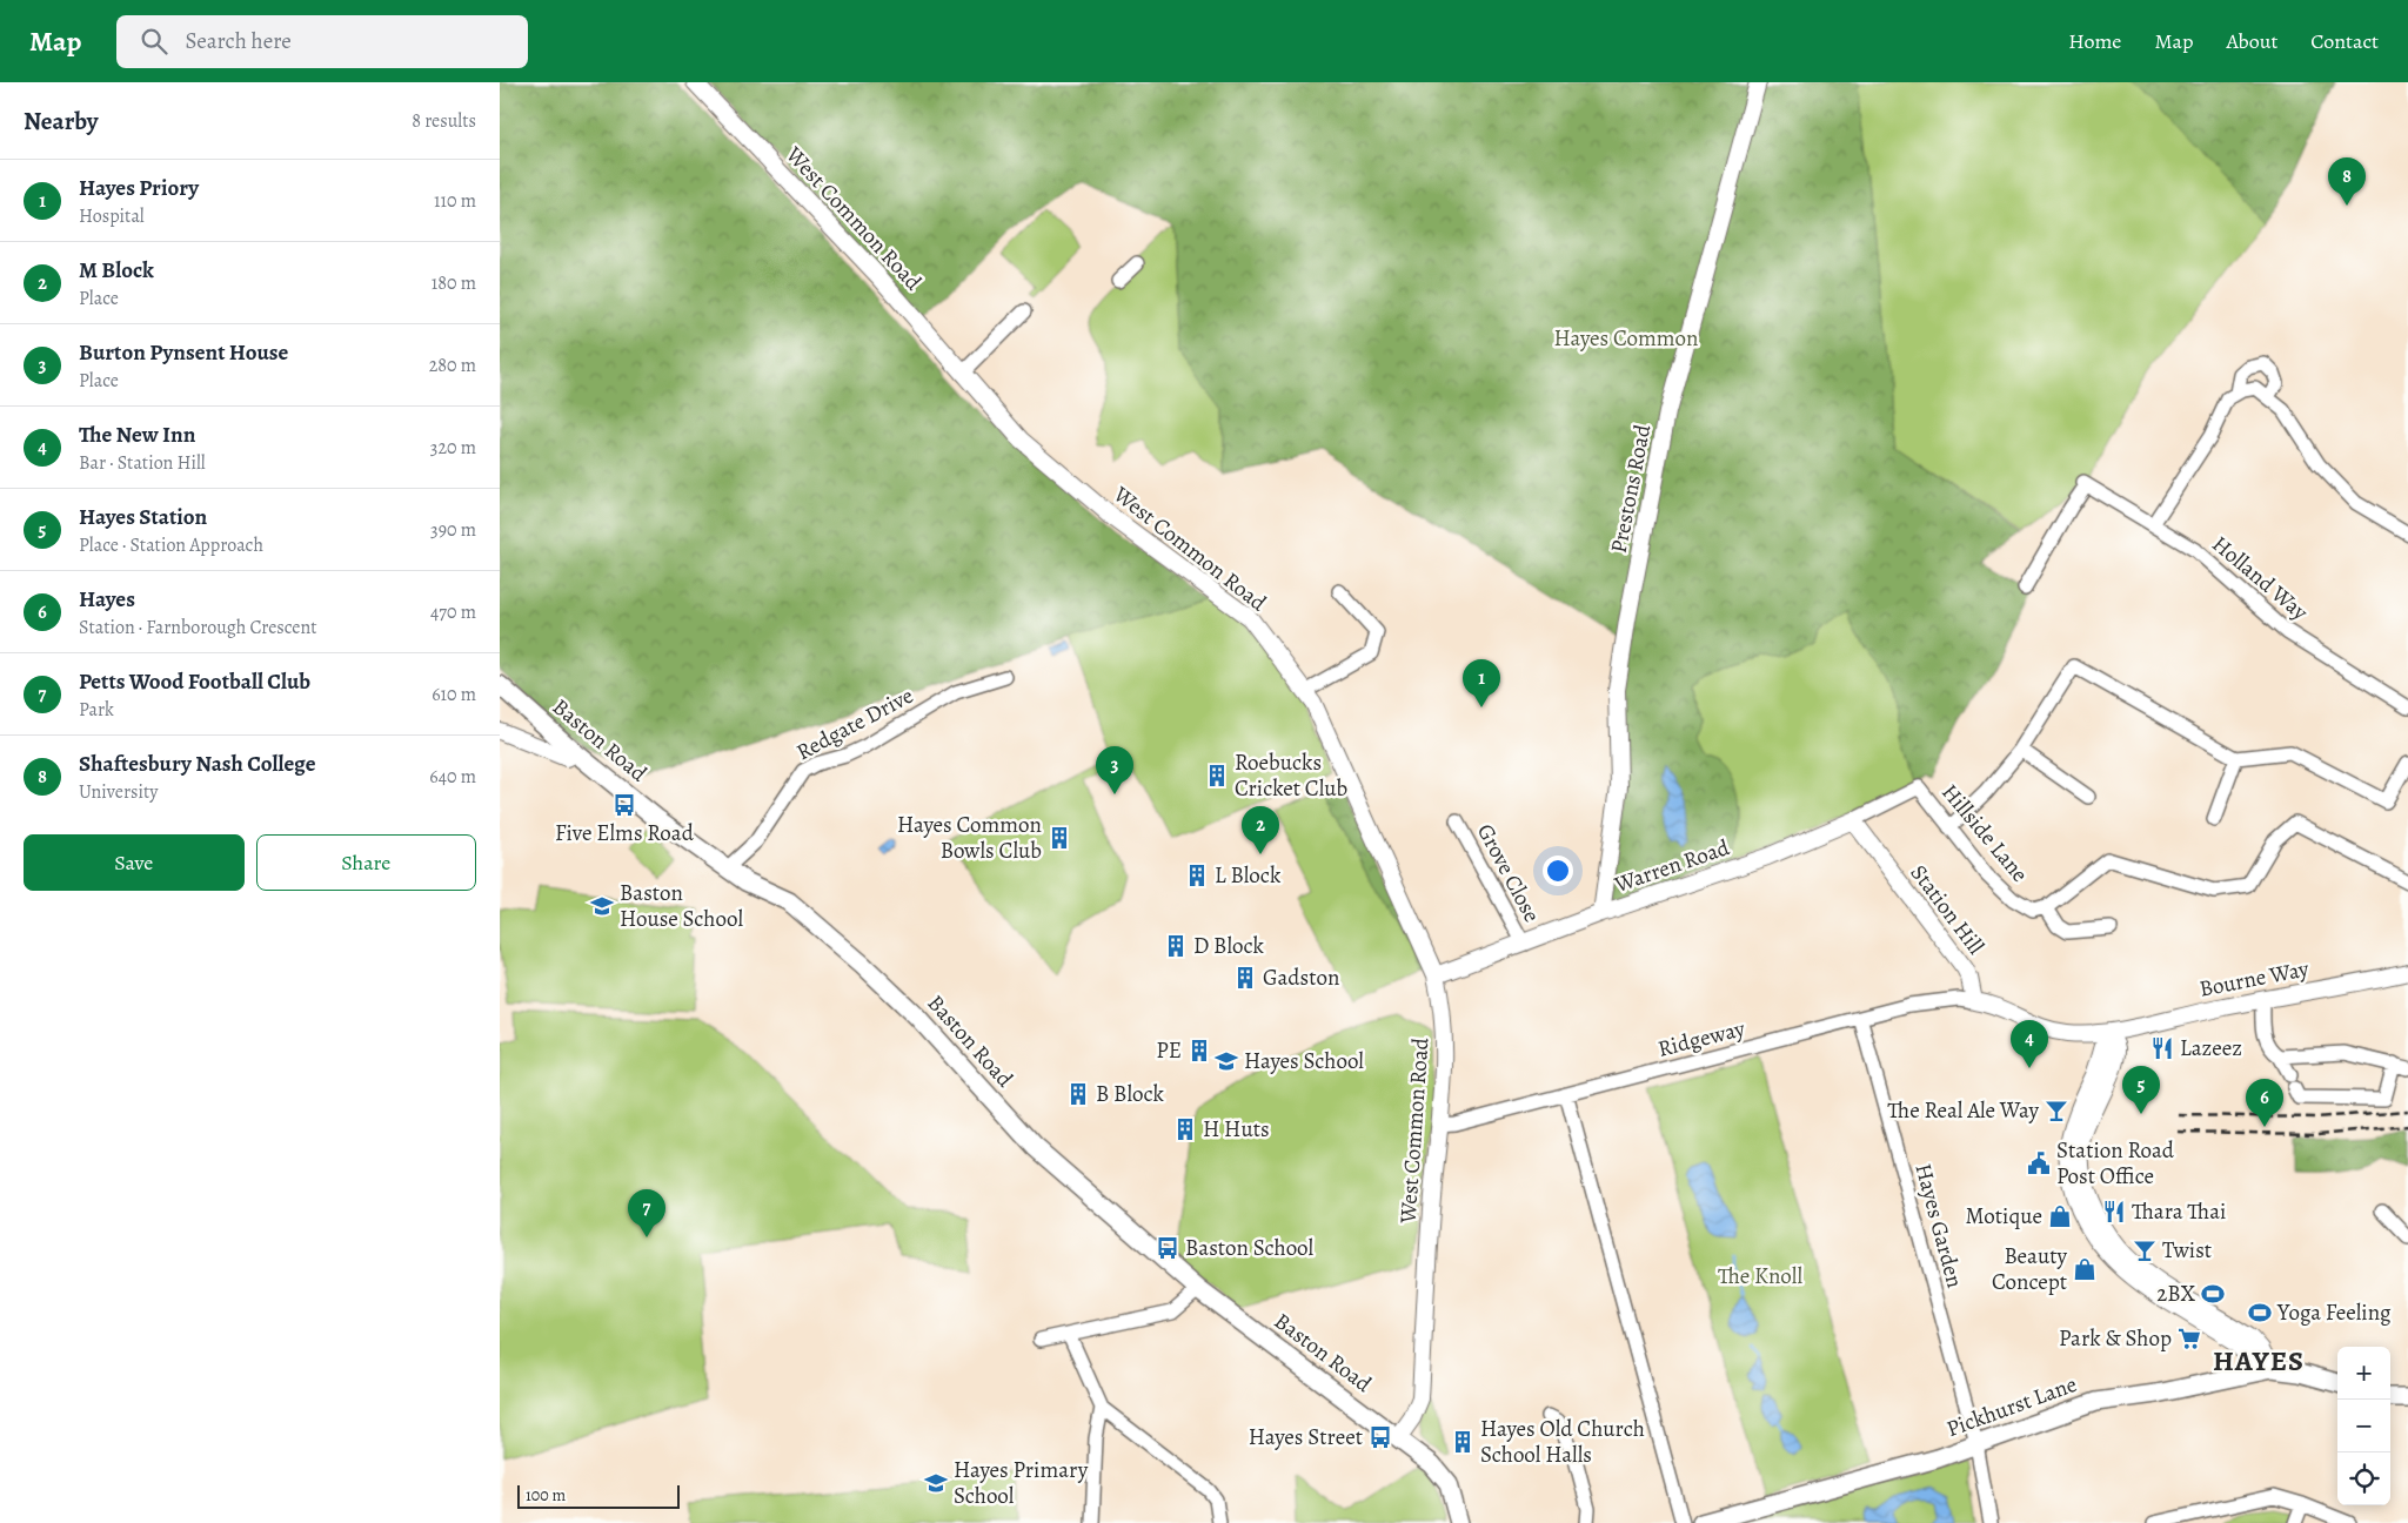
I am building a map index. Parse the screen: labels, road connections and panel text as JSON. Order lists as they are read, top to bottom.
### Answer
{
  "streets": {
    "main road": ["Baston Road", "Pickhurst Lane"],
    "street": [
      "West Common Road",
      "Prestons Road",
      "Holland Way",
      "Redgate Drive",
      "Hillside Lane",
      "Warren Road",
      "Grove Close",
      "Station Hill",
      "Bourne Way",
      "Ridgeway",
      "Hayes Garden"
    ]
  },
  "crossings": [
    ["West Common Road", "Baston Road"],
    ["West Common Road", "Warren Road"],
    ["West Common Road", "Ridgeway"],
    ["Prestons Road", "Warren Road"],
    ["Redgate Drive", "Baston Road"],
    ["Hillside Lane", "Warren Road"],
    ["Warren Road", "Grove Close"],
    ["Warren Road", "Station Hill"],
    ["Station Hill", "Ridgeway"],
    ["Ridgeway", "Hayes Garden"],
    ["Hayes Garden", "Pickhurst Lane"]
  ],
  "districts": ["HAYES"],
  "parks": ["Hayes Common", "The Knoll"],
  "places": {
    "building": [
      "Roebucks Cricket Club",
      "Hayes Common Bowls Club",
      "L Block",
      "D Block",
      "Gadston",
      "PE",
      "B Block",
      "H Huts",
      "Hayes Old Church School Halls"
    ],
    "bus stop": ["Five Elms Road", "Baston School", "Hayes Street"],
    "school or university": ["Baston House School", "Hayes School", "Hayes Primary School"],
    "restaurant": ["Lazeez", "Thara Thai"],
    "bar": ["The Real Ale Way", "Twist"],
    "public building": ["Station Road Post Office"],
    "shop": ["Motique", "Beauty Concept"],
    "sports": ["2BX", "Yoga Feeling"],
    "supermarket": ["Park & Shop"]
  },
  "scale_bar": "100 m",
  "page": {
    "header": "Map",
    "search": "Search here",
    "nav": [
      "Home",
      "Map",
      "About",
      "Contact"
    ],
    "heading": ["Nearby", "8 results"],
    "pins": [
      "8",
      "1",
      "3",
      "2",
      "4",
      "5",
      "6",
      "7"
    ],
    "list": [
      {
        "mark": "1",
        "name": "Hayes Priory",
        "note": "Hospital",
        "value": "110 m"
      },
      {
        "mark": "2",
        "name": "M Block",
        "note": "Place",
        "value": "180 m"
      },
      {
        "mark": "3",
        "name": "Burton Pynsent House",
        "note": "Place",
        "value": "280 m"
      },
      {
        "mark": "4",
        "name": "The New Inn",
        "note": "Bar · Station Hill",
        "value": "320 m"
      },
      {
        "mark": "5",
        "name": "Hayes Station",
        "note": "Place · Station Approach",
        "value": "390 m"
      },
      {
        "mark": "6",
        "name": "Hayes",
        "note": "Station · Farnborough Crescent",
        "value": "470 m"
      },
      {
        "mark": "7",
        "name": "Petts Wood Football Club",
        "note": "Park",
        "value": "610 m"
      },
      {
        "mark": "8",
        "name": "Shaftesbury Nash College",
        "note": "University",
        "value": "640 m"
      }
    ],
    "buttons": ["Save", "Share"],
    "map_buttons": ["+", "−"],
    "scale": "100 m"
  }
}
